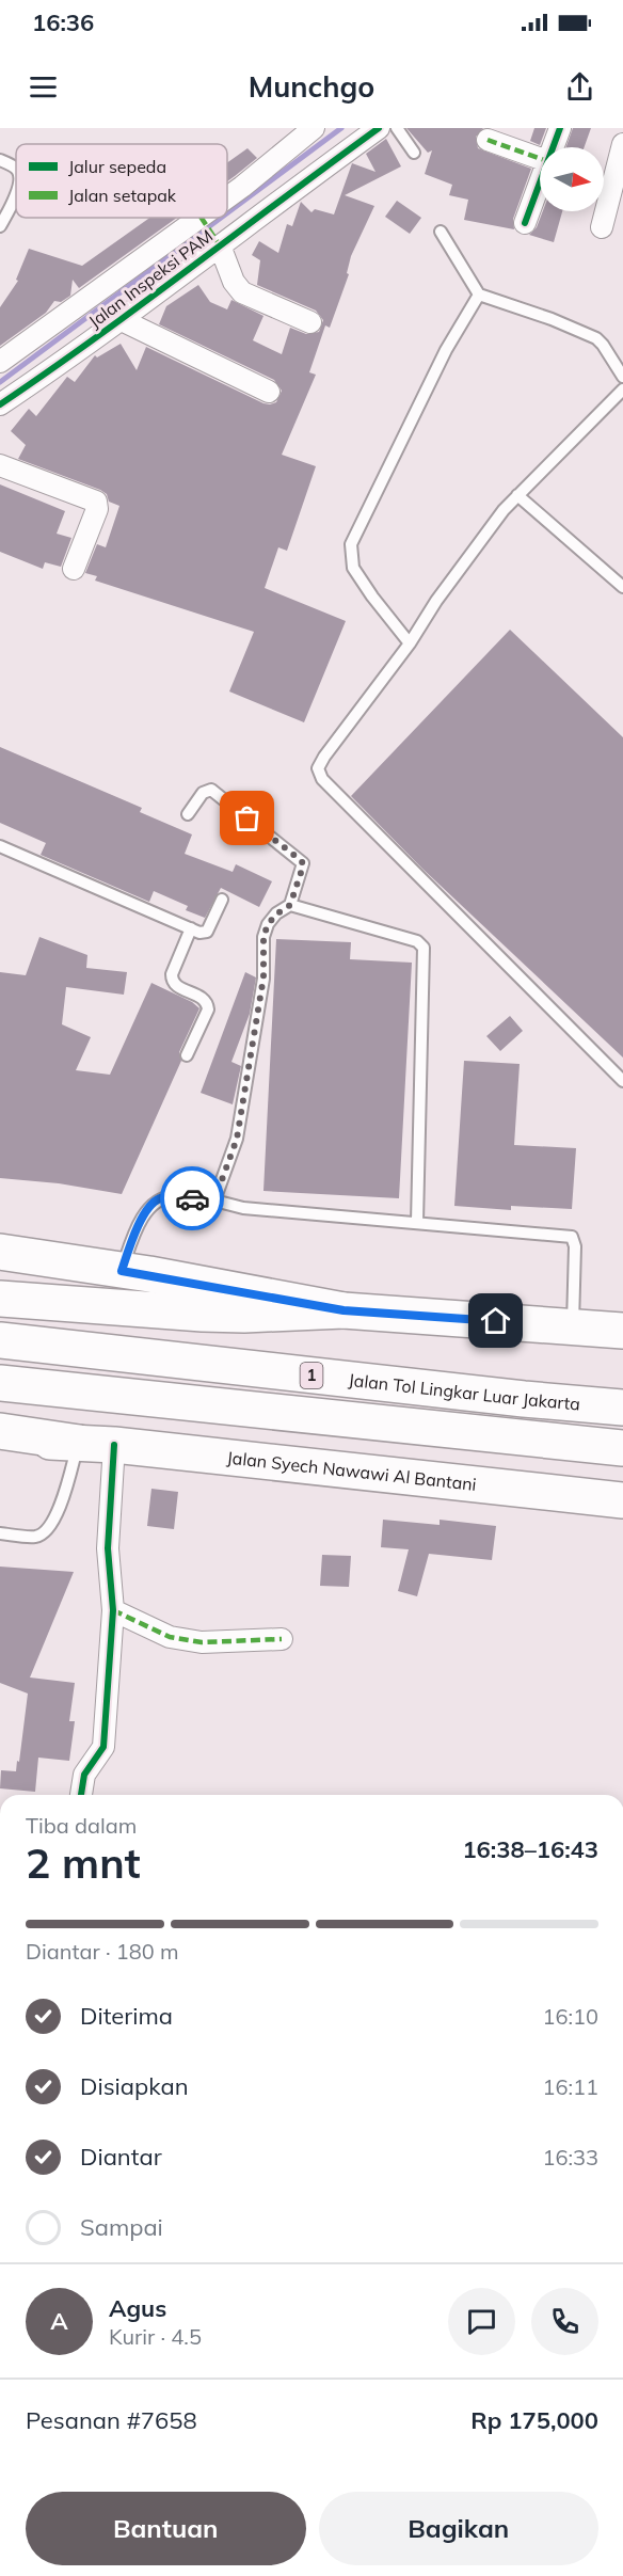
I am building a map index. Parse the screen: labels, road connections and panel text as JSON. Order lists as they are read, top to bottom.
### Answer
{
  "streets": {
    "highway": ["1", "Jalan Tol Lingkar Luar Jakarta", "Jalan Syech Nawawi Al Bantani"],
    "street": ["Jalan Inspeksi PAM"]
  },
  "legend": ["Jalur sepeda", "Jalan setapak"],
  "north": "right",
  "page": {
    "status": "16:36",
    "header": "Munchgo",
    "heading": ["2 mnt", "Tiba dalam", "16:38–16:43"],
    "panel": [
      "Agus",
      "Kurir · 4.5",
      "Pesanan #7658",
      "Rp 175,000"
    ],
    "bar": "Diantar · 180 m",
    "list": [
      ["Diterima", "16:10"],
      ["Disiapkan", "16:11"],
      ["Diantar", "16:33"],
      "Sampai"
    ],
    "round": "A",
    "buttons": ["Bantuan", "Bagikan"]
  }
}
